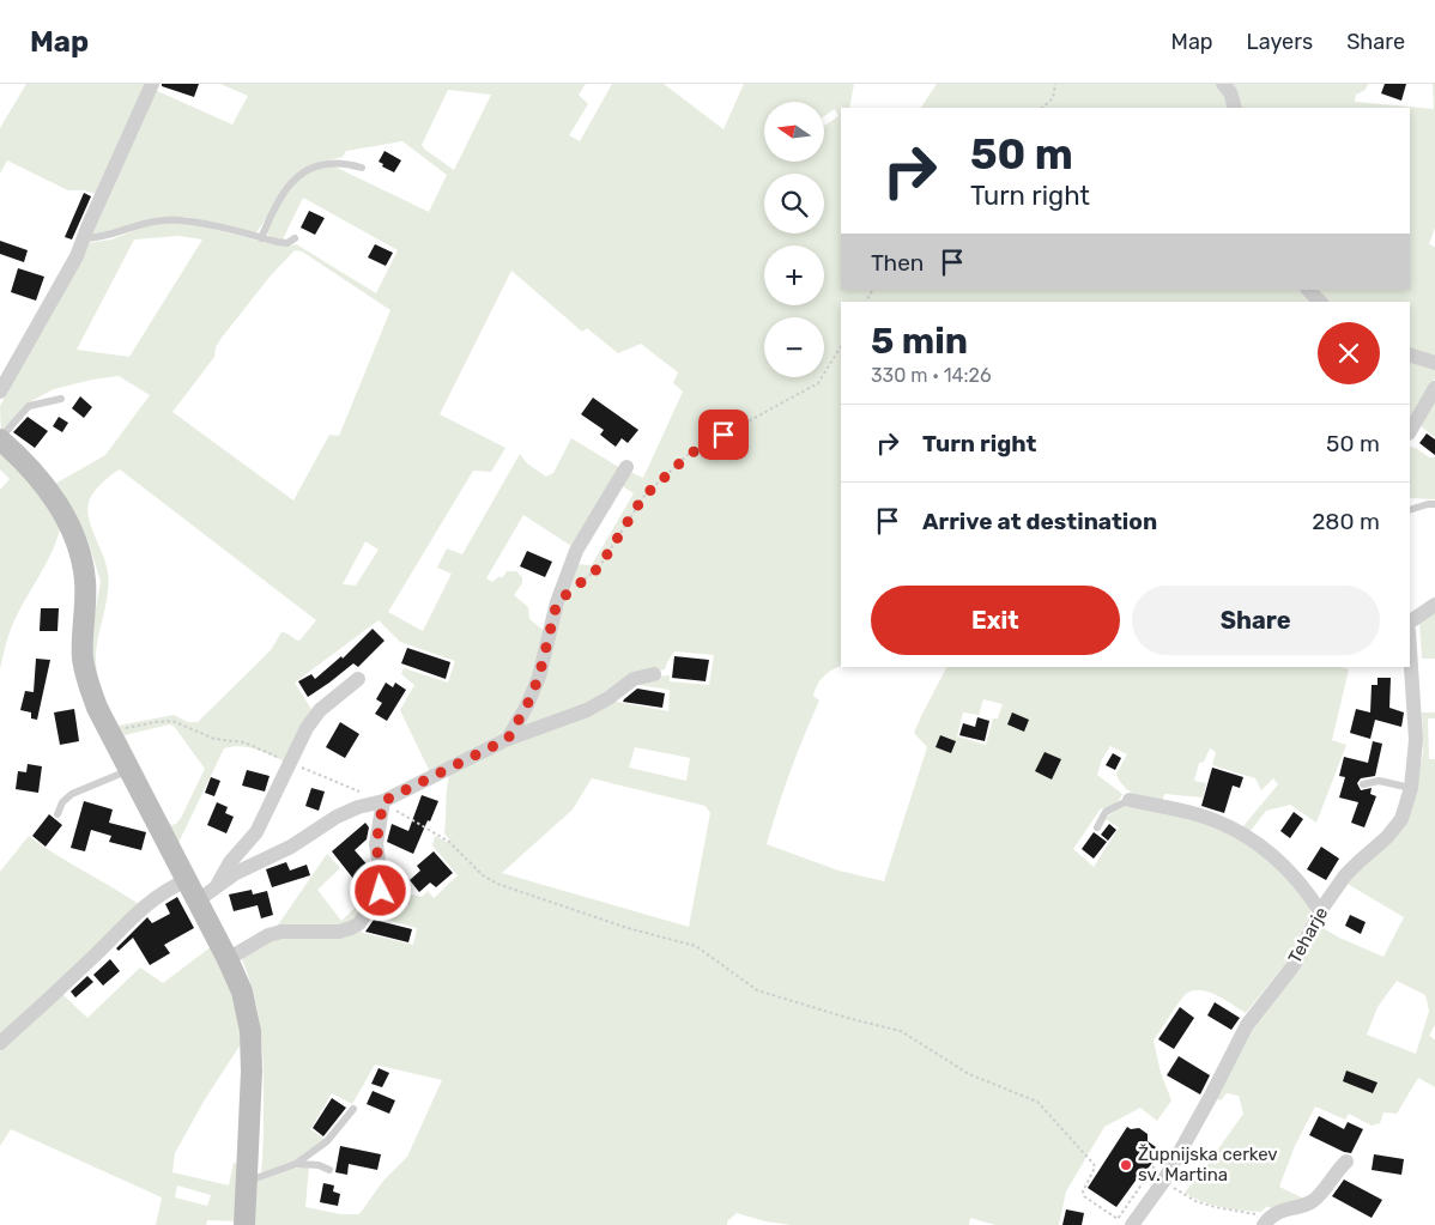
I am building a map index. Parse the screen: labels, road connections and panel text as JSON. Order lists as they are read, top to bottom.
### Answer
{
  "streets": {
    "street": ["Teharje"]
  },
  "places": ["Župnijska cerkev sv. Martina"],
  "north": "left",
  "page": {
    "header": "Map",
    "nav": ["Map", "Layers", "Share"],
    "map_buttons": ["+", "−"],
    "turn": ["50 m", "Turn right"],
    "then": "Then",
    "heading": ["5 min", "330 m · 14:26"],
    "list": [
      {
        "name": "Turn right",
        "value": "50 m"
      },
      {
        "name": "Arrive at destination",
        "value": "280 m"
      }
    ],
    "buttons": ["Exit", "Share"]
  }
}
